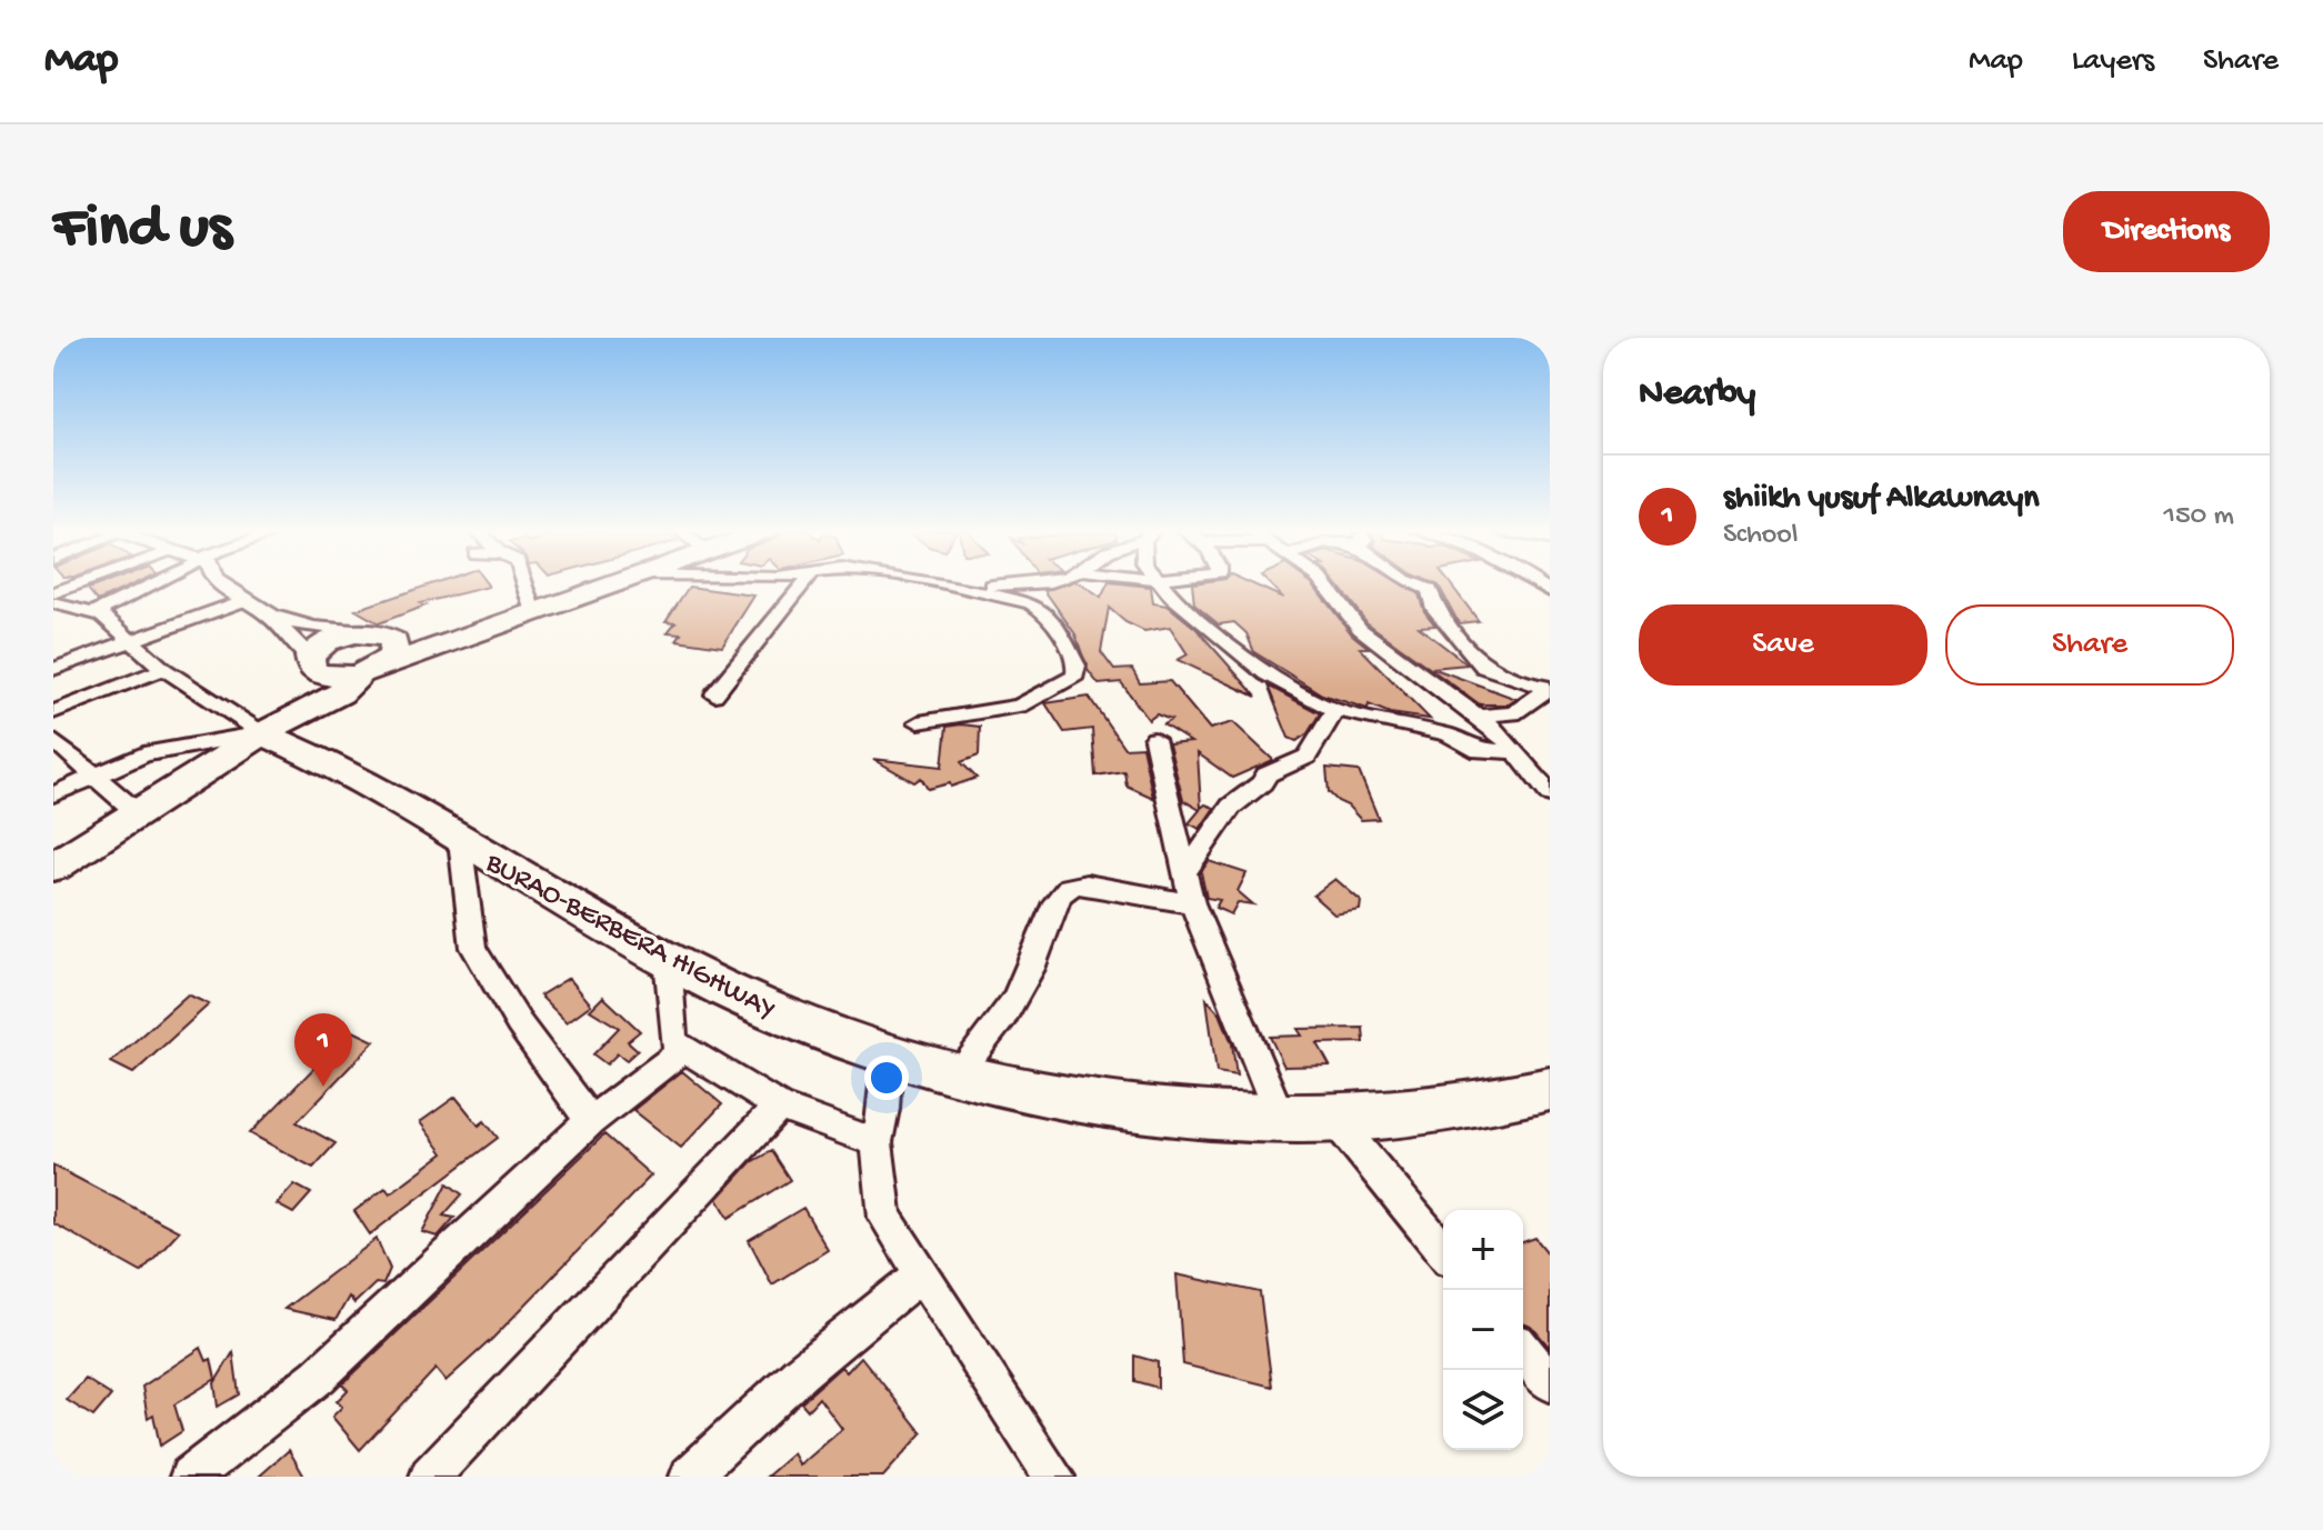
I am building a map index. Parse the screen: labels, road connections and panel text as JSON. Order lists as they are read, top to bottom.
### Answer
{
  "streets": {
    "highway": ["BURAO-BERBERA HIGHWAY"]
  },
  "page": {
    "header": "Map",
    "nav": ["Map", "Layers", "Share"],
    "buttons": [
      "Directions",
      ["Save", "Share"]
    ],
    "title": "Find us",
    "heading": "Nearby",
    "list": [
      {
        "mark": "1",
        "name": "shiikh yusuf Alkawnayn",
        "note": "School",
        "value": "150 m"
      }
    ],
    "pins": "1",
    "map_buttons": ["+", "−"]
  }
}
